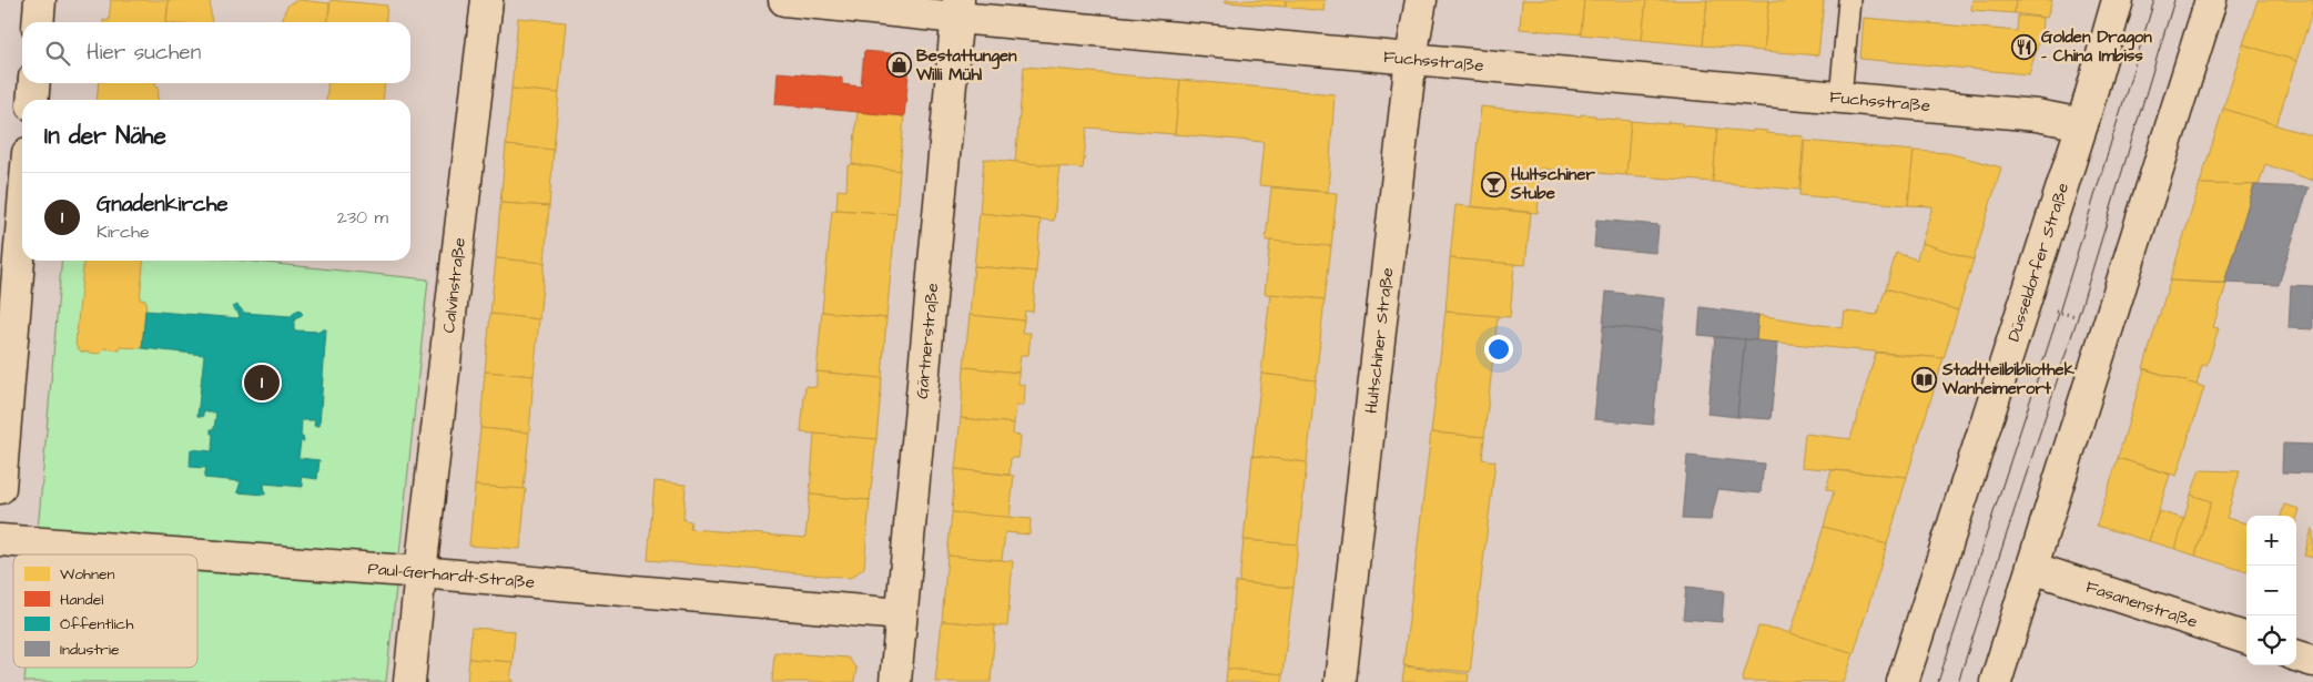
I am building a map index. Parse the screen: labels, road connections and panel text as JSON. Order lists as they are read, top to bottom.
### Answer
{
  "streets": {
    "street": [
      "Fuchsstraße",
      "Düsseldorfer Straße",
      "Calvinstraße",
      "Gärtnerstraße",
      "Hultschiner Straße",
      "Paul-Gerhardt-Straße",
      "Fasanenstraße"
    ]
  },
  "crossings": [
    ["Fuchsstraße", "Düsseldorfer Straße"],
    ["Fuchsstraße", "Gärtnerstraße"],
    ["Fuchsstraße", "Hultschiner Straße"],
    ["Calvinstraße", "Paul-Gerhardt-Straße"],
    ["Gärtnerstraße", "Paul-Gerhardt-Straße"]
  ],
  "places": {
    "restaurant": ["Golden Dragon - China Imbiss"],
    "shop": ["Bestattungen Willi Mühl"],
    "bar": ["Hultschiner Stube"],
    "library": ["Stadtteilbibliothek Wanheimerort"]
  },
  "legend": [
    "Wohnen",
    "Handel",
    "Öffentlich",
    "Industrie"
  ],
  "page": {
    "search": "Hier suchen",
    "heading": "In der Nähe",
    "list": [
      {
        "mark": "1",
        "name": "Gnadenkirche",
        "note": "Kirche",
        "value": "230 m"
      }
    ],
    "pins": "1",
    "map_buttons": ["+", "−"]
  }
}
